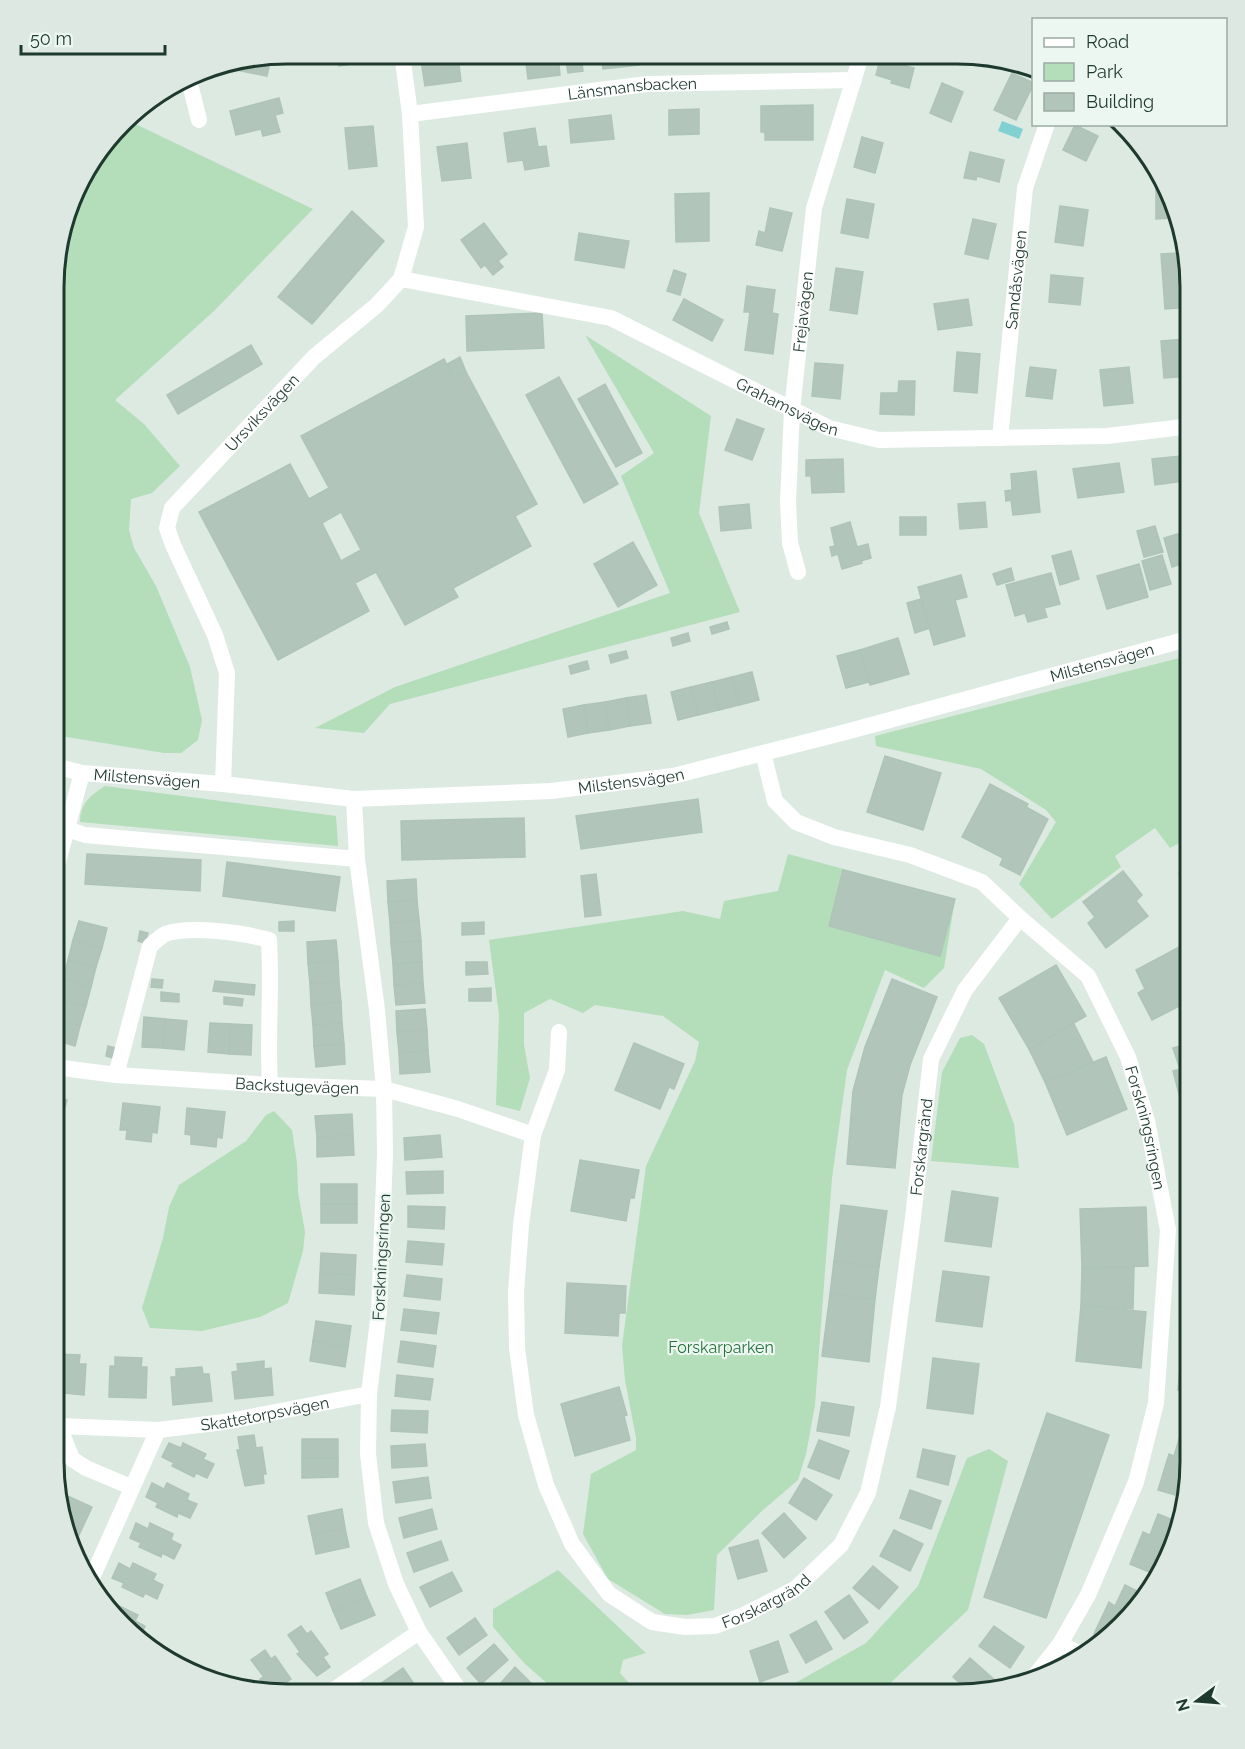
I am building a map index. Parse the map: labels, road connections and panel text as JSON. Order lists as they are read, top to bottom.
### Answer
{
  "streets": {
    "street": [
      "Länsmansbacken",
      "Sandåsvägen",
      "Frejavägen",
      "Grahamsvägen",
      "Ursviksvägen",
      "Milstensvägen",
      "Backstugevägen",
      "Forskningsringen",
      "Forskargränd",
      "Skattetorpsvägen"
    ]
  },
  "crossings": [
    ["Länsmansbacken", "Frejavägen"],
    ["Länsmansbacken", "Ursviksvägen"],
    ["Sandåsvägen", "Grahamsvägen"],
    ["Frejavägen", "Grahamsvägen"],
    ["Grahamsvägen", "Ursviksvägen"],
    ["Ursviksvägen", "Milstensvägen"],
    ["Milstensvägen", "Forskningsringen"],
    ["Backstugevägen", "Forskningsringen"],
    ["Backstugevägen", "Forskargränd"],
    ["Forskningsringen", "Forskargränd"],
    ["Forskningsringen", "Skattetorpsvägen"]
  ],
  "parks": ["Forskarparken"],
  "legend": ["Road", "Park", "Building"],
  "scale_bar": "50 m",
  "north": "left"
}
